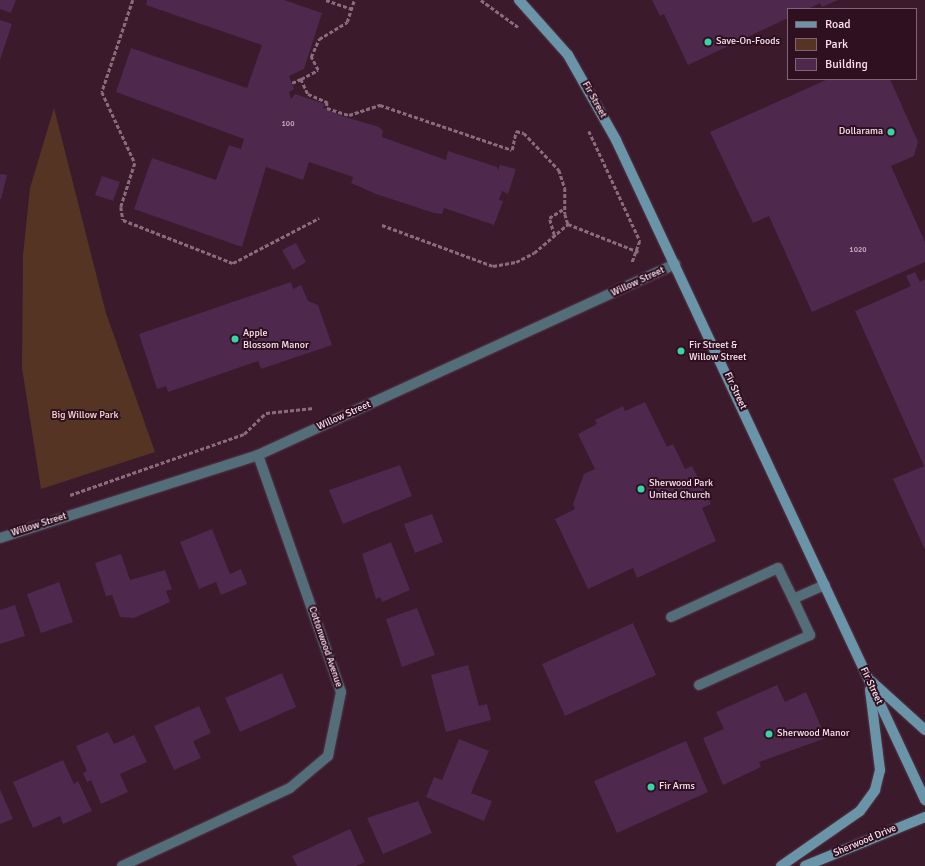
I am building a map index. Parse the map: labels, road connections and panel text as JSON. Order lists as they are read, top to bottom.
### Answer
{
  "streets": {
    "street": [
      "Fir Street",
      "Willow Street",
      "Cottonwood Avenue",
      "Sherwood Drive"
    ]
  },
  "crossings": [
    ["Fir Street", "Willow Street"],
    ["Willow Street", "Cottonwood Avenue"]
  ],
  "parks": ["Big Willow Park"],
  "places": [
    "Save-On-Foods",
    "Dollarama",
    "Apple Blossom Manor",
    "Fir Street & Willow Street",
    "Sherwood Park United Church",
    "Sherwood Manor",
    "Fir Arms"
  ],
  "house_numbers": ["100", "1020"],
  "legend": ["Road", "Park", "Building"]
}
